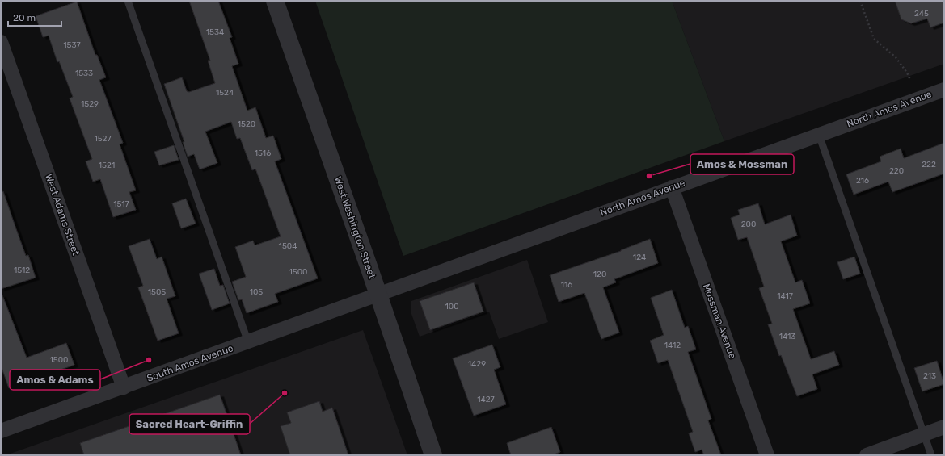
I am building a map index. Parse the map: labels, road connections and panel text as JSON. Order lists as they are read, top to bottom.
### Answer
{
  "streets": {
    "street": [
      "North Amos Avenue",
      "West Adams Street",
      "West Washington Street",
      "Mossman Avenue",
      "South Amos Avenue"
    ]
  },
  "crossings": [
    ["North Amos Avenue", "West Washington Street"],
    ["North Amos Avenue", "Mossman Avenue"],
    ["North Amos Avenue", "South Amos Avenue"],
    ["West Adams Street", "South Amos Avenue"],
    ["West Washington Street", "South Amos Avenue"]
  ],
  "places": ["Amos & Mossman", "Amos & Adams", "Sacred Heart-Griffin"],
  "house_numbers": [
    "245",
    "1534",
    "1537",
    "1533",
    "1524",
    "1529",
    "1520",
    "1527",
    "1516",
    "222",
    "1521",
    "220",
    "216",
    "1517",
    "200",
    "1504",
    "124",
    "1512",
    "1500",
    "120",
    "116",
    "1505",
    "105",
    "1417",
    "100",
    "1413",
    "1412",
    "1500",
    "1429",
    "213",
    "1427"
  ],
  "scale_bar": "20 m"
}
